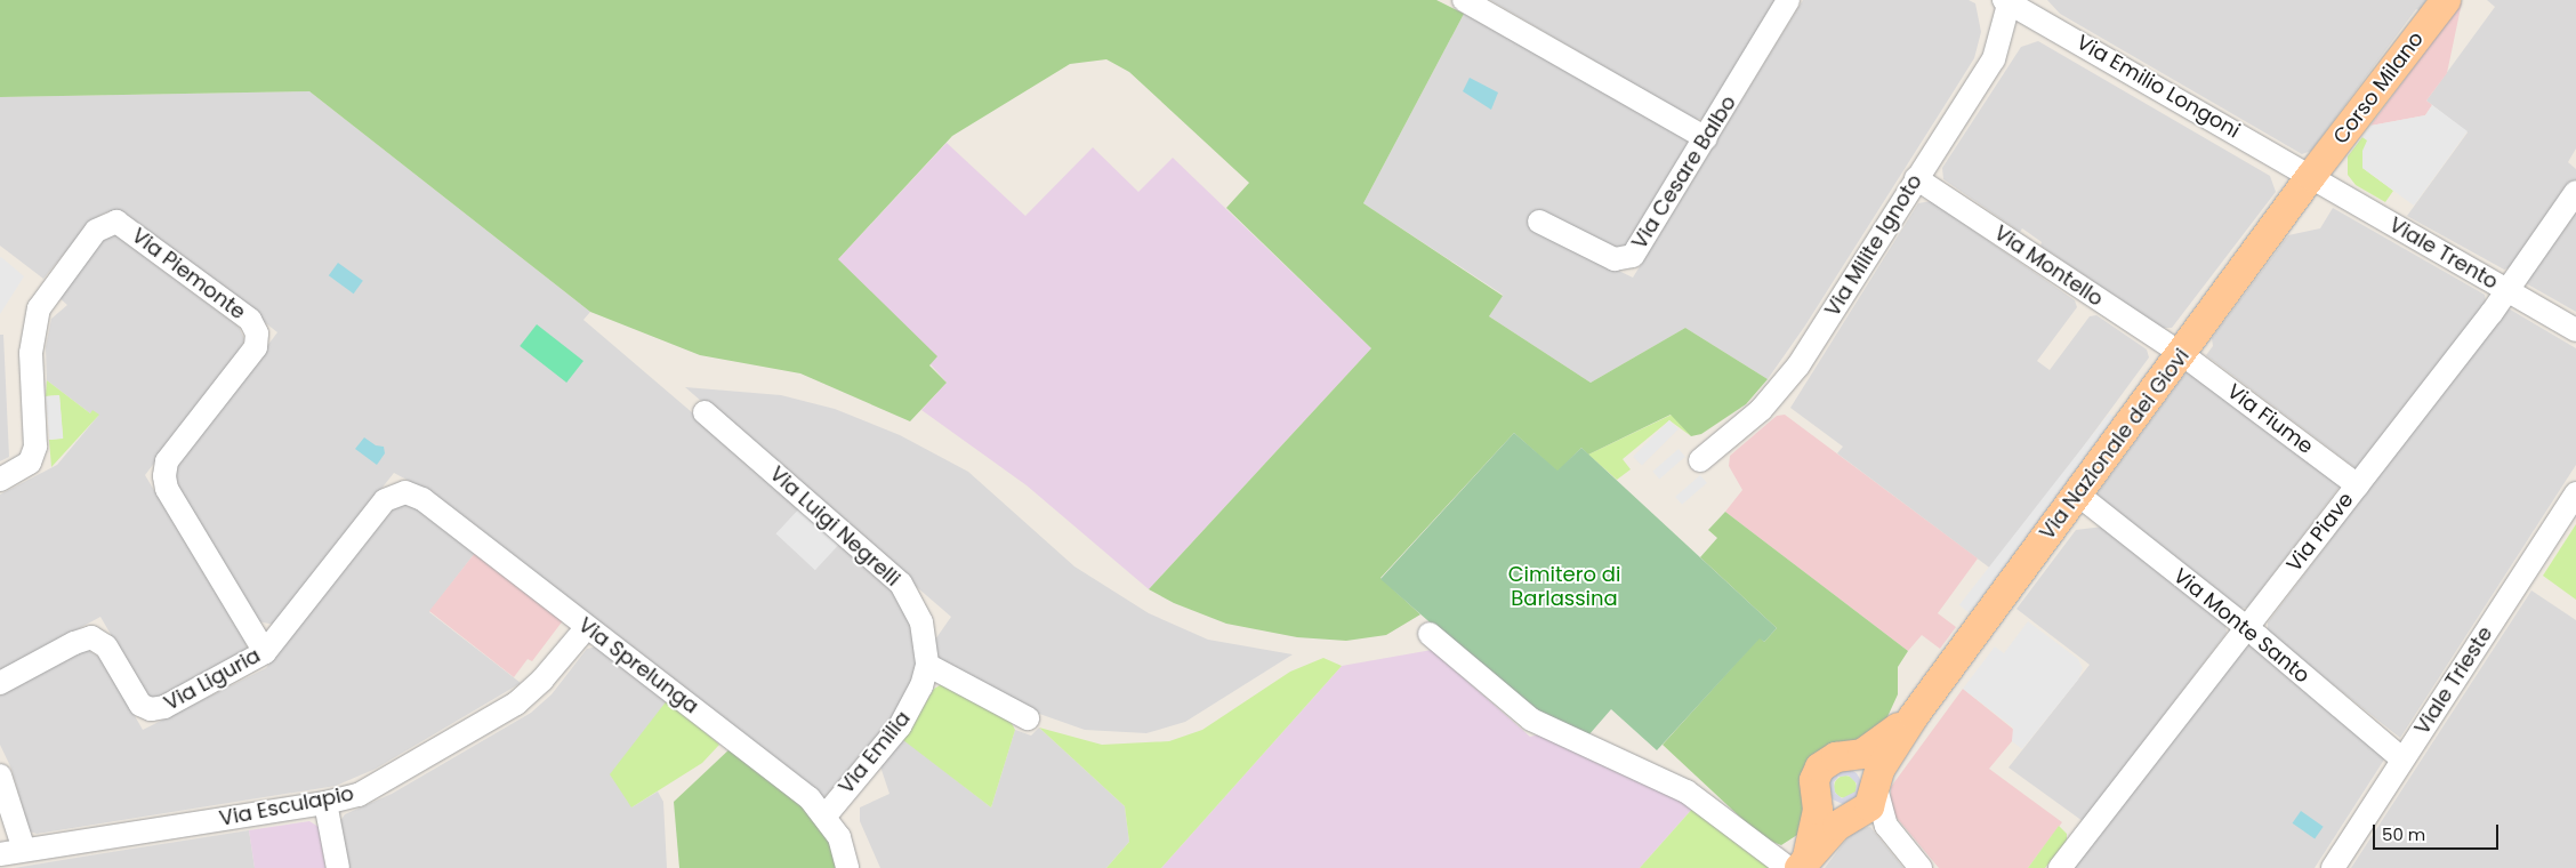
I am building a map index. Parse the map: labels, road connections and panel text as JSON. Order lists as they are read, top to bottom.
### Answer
{
  "streets": {
    "main road": ["Corso Milano", "Via Nazionale dei Giovi"],
    "street": [
      "Via Emilio Longoni",
      "Via Cesare Balbo",
      "Via Milite Ignoto",
      "Viale Trento",
      "Via Montello",
      "Via Piemonte",
      "Via Fiume",
      "Via Luigi Negrelli",
      "Via Piave",
      "Via Monte Santo",
      "Via Sprelunga",
      "Via Liguria",
      "Viale Trieste",
      "Via Emilia",
      "Via Esculapio"
    ]
  },
  "crossings": [
    ["Via Emilio Longoni", "Corso Milano"],
    ["Via Emilio Longoni", "Via Milite Ignoto"],
    ["Via Emilio Longoni", "Viale Trento"],
    ["Via Emilio Longoni", "Via Nazionale dei Giovi"],
    ["Corso Milano", "Viale Trento"],
    ["Corso Milano", "Via Nazionale dei Giovi"],
    ["Via Milite Ignoto", "Via Montello"],
    ["Viale Trento", "Via Nazionale dei Giovi"],
    ["Viale Trento", "Via Piave"],
    ["Via Montello", "Via Fiume"],
    ["Via Montello", "Via Nazionale dei Giovi"],
    ["Via Piemonte", "Via Liguria"],
    ["Via Fiume", "Via Nazionale dei Giovi"],
    ["Via Fiume", "Via Piave"],
    ["Via Nazionale dei Giovi", "Via Monte Santo"],
    ["Via Luigi Negrelli", "Via Emilia"],
    ["Via Piave", "Via Monte Santo"],
    ["Via Monte Santo", "Viale Trieste"],
    ["Via Sprelunga", "Via Liguria"],
    ["Via Sprelunga", "Via Emilia"],
    ["Via Sprelunga", "Via Esculapio"]
  ],
  "parks": ["Cimitero di Barlassina"],
  "scale_bar": "50 m"
}
